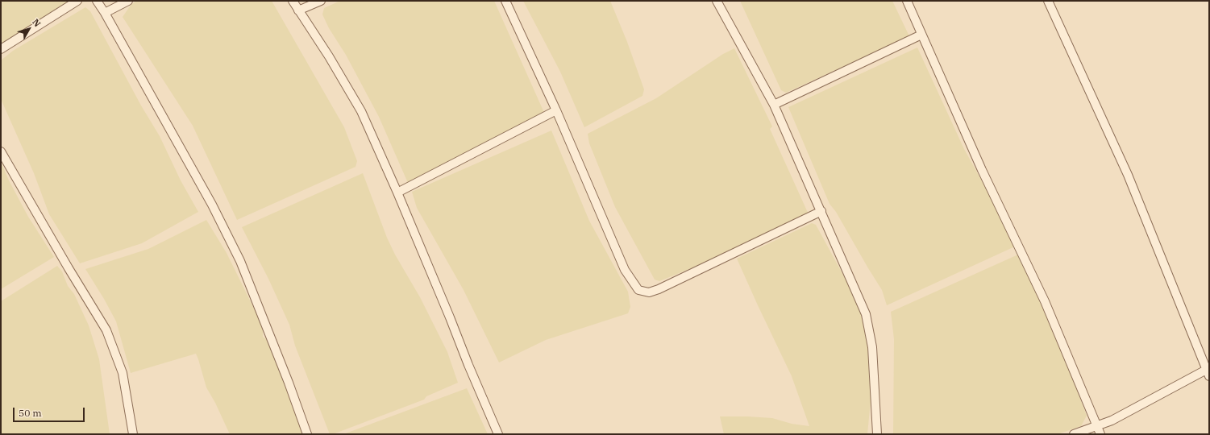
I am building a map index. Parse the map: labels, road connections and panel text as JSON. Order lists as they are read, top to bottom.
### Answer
{
  "scale_bar": "50 m",
  "north": "top right"
}
